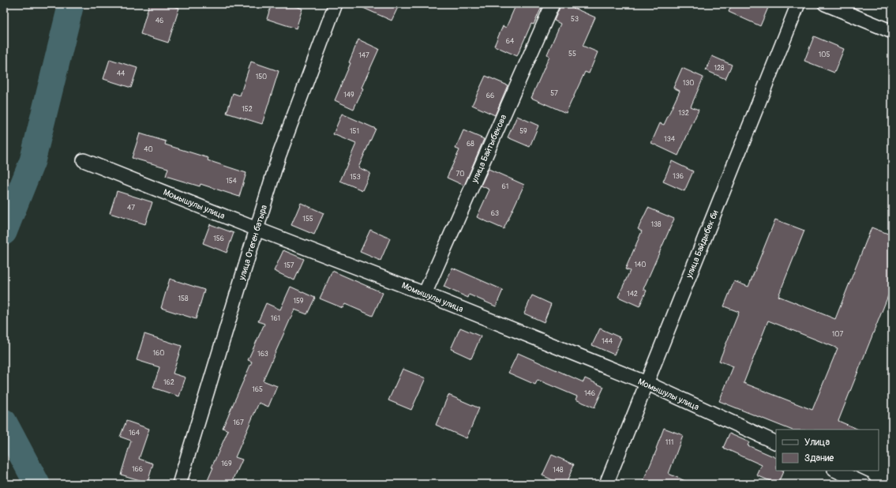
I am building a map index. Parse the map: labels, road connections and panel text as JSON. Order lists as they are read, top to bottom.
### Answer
{
  "streets": {
    "street": [
      "улица Байтыбекова",
      "Момышулы улица",
      "улица Отеген батыра",
      "улица Байдыбек би"
    ]
  },
  "crossings": [
    ["улица Байтыбекова", "Момышулы улица"],
    ["Момышулы улица", "улица Отеген батыра"],
    ["Момышулы улица", "улица Байдыбек би"]
  ],
  "house_numbers": [
    "53",
    "46",
    "64",
    "55",
    "105",
    "147",
    "128",
    "44",
    "150",
    "130",
    "57",
    "149",
    "66",
    "152",
    "132",
    "151",
    "59",
    "134",
    "68",
    "40",
    "70",
    "136",
    "153",
    "154",
    "61",
    "47",
    "63",
    "155",
    "138",
    "156",
    "140",
    "157",
    "142",
    "158",
    "159",
    "161",
    "107",
    "144",
    "160",
    "163",
    "162",
    "165",
    "146",
    "167",
    "164",
    "111",
    "169",
    "166",
    "148"
  ],
  "legend": ["Улица", "Здание"]
}
